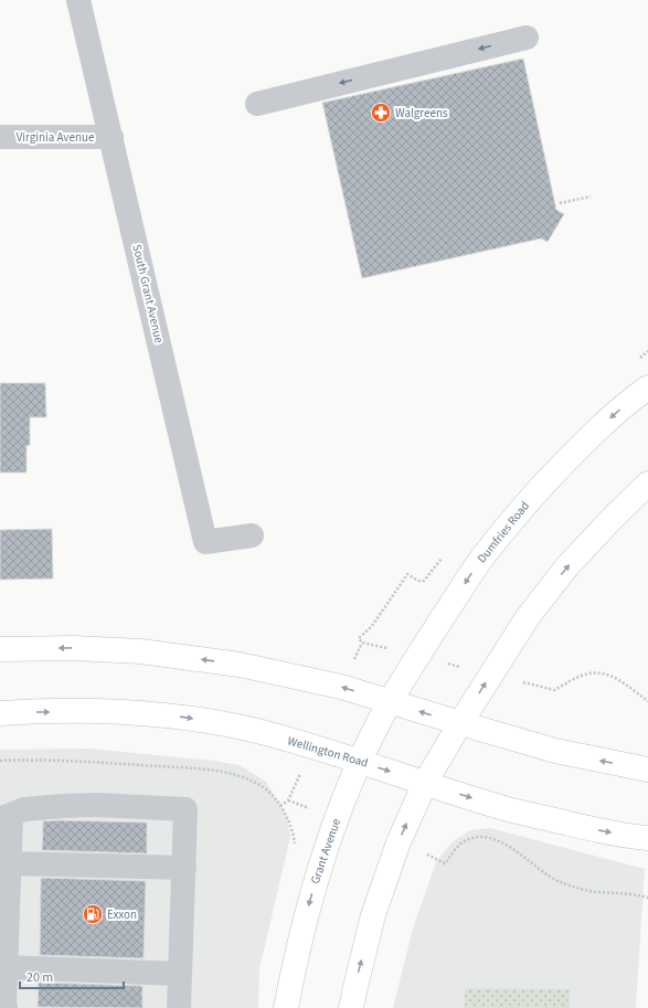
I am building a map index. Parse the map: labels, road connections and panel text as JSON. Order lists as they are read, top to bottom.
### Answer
{
  "streets": {
    "main road": ["Dumfries Road", "Wellington Road", "Grant Avenue"],
    "street": ["Virginia Avenue", "South Grant Avenue"]
  },
  "crossings": [
    ["Virginia Avenue", "South Grant Avenue"],
    ["Dumfries Road", "Grant Avenue"],
    ["Wellington Road", "Grant Avenue"]
  ],
  "places": {
    "pharmacy": ["Walgreens"],
    "fuel station": ["Exxon"]
  },
  "scale_bar": "20 m"
}
